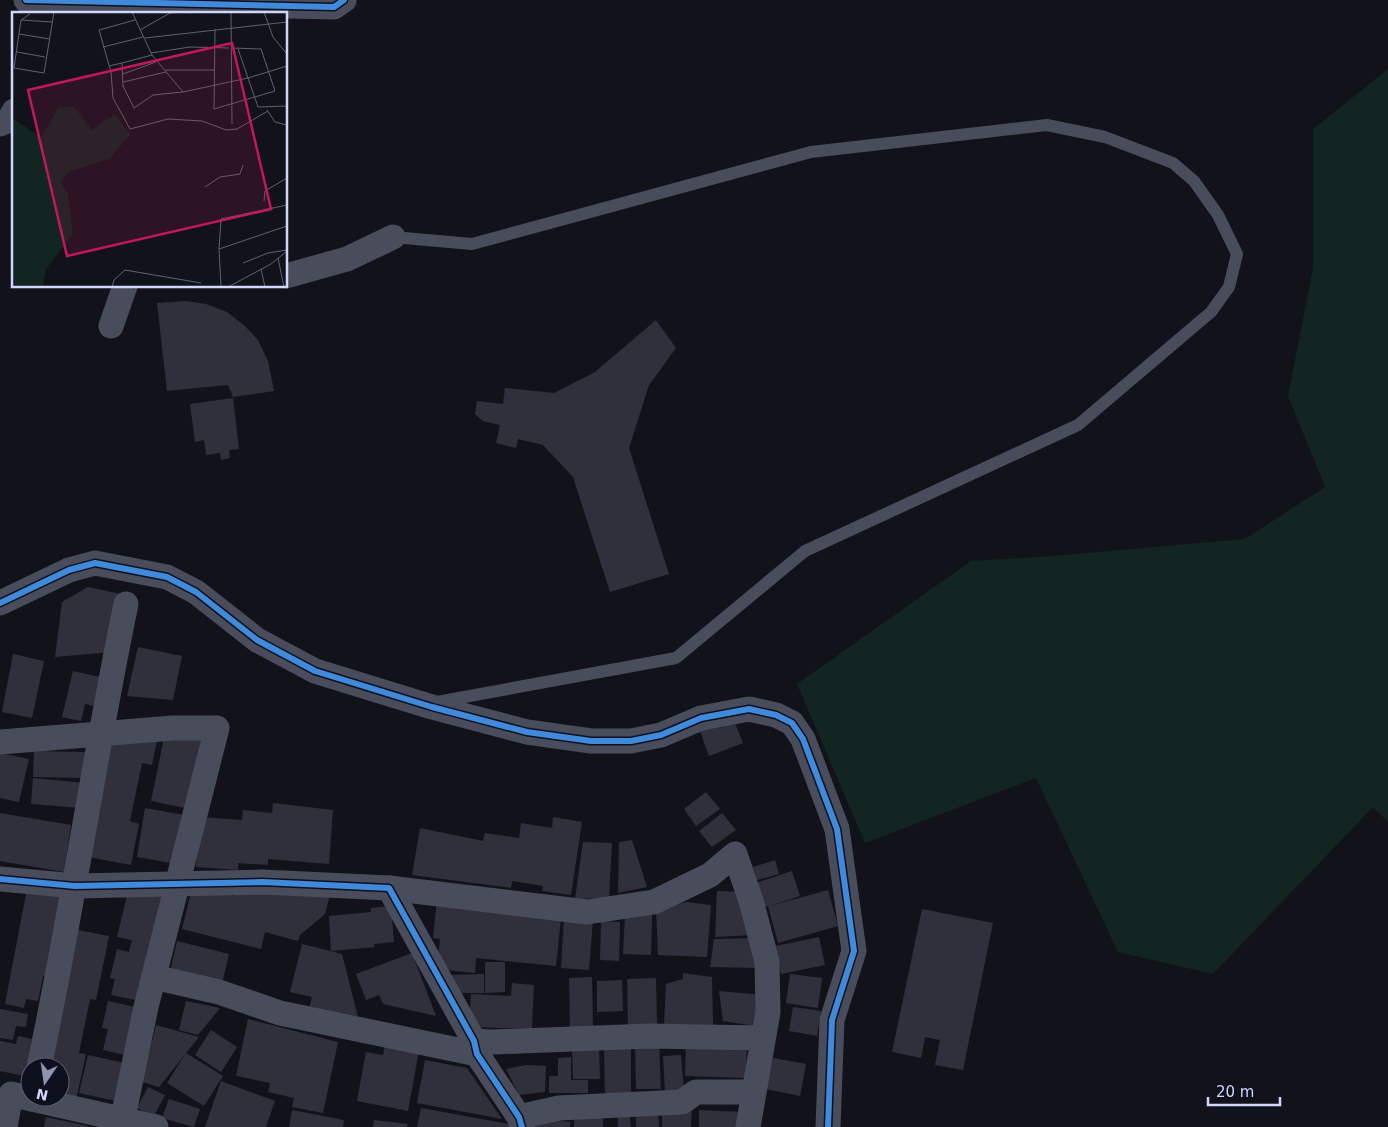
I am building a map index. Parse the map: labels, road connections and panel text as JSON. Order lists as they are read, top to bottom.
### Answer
{
  "scale_bar": "20 m",
  "north": "bottom"
}
